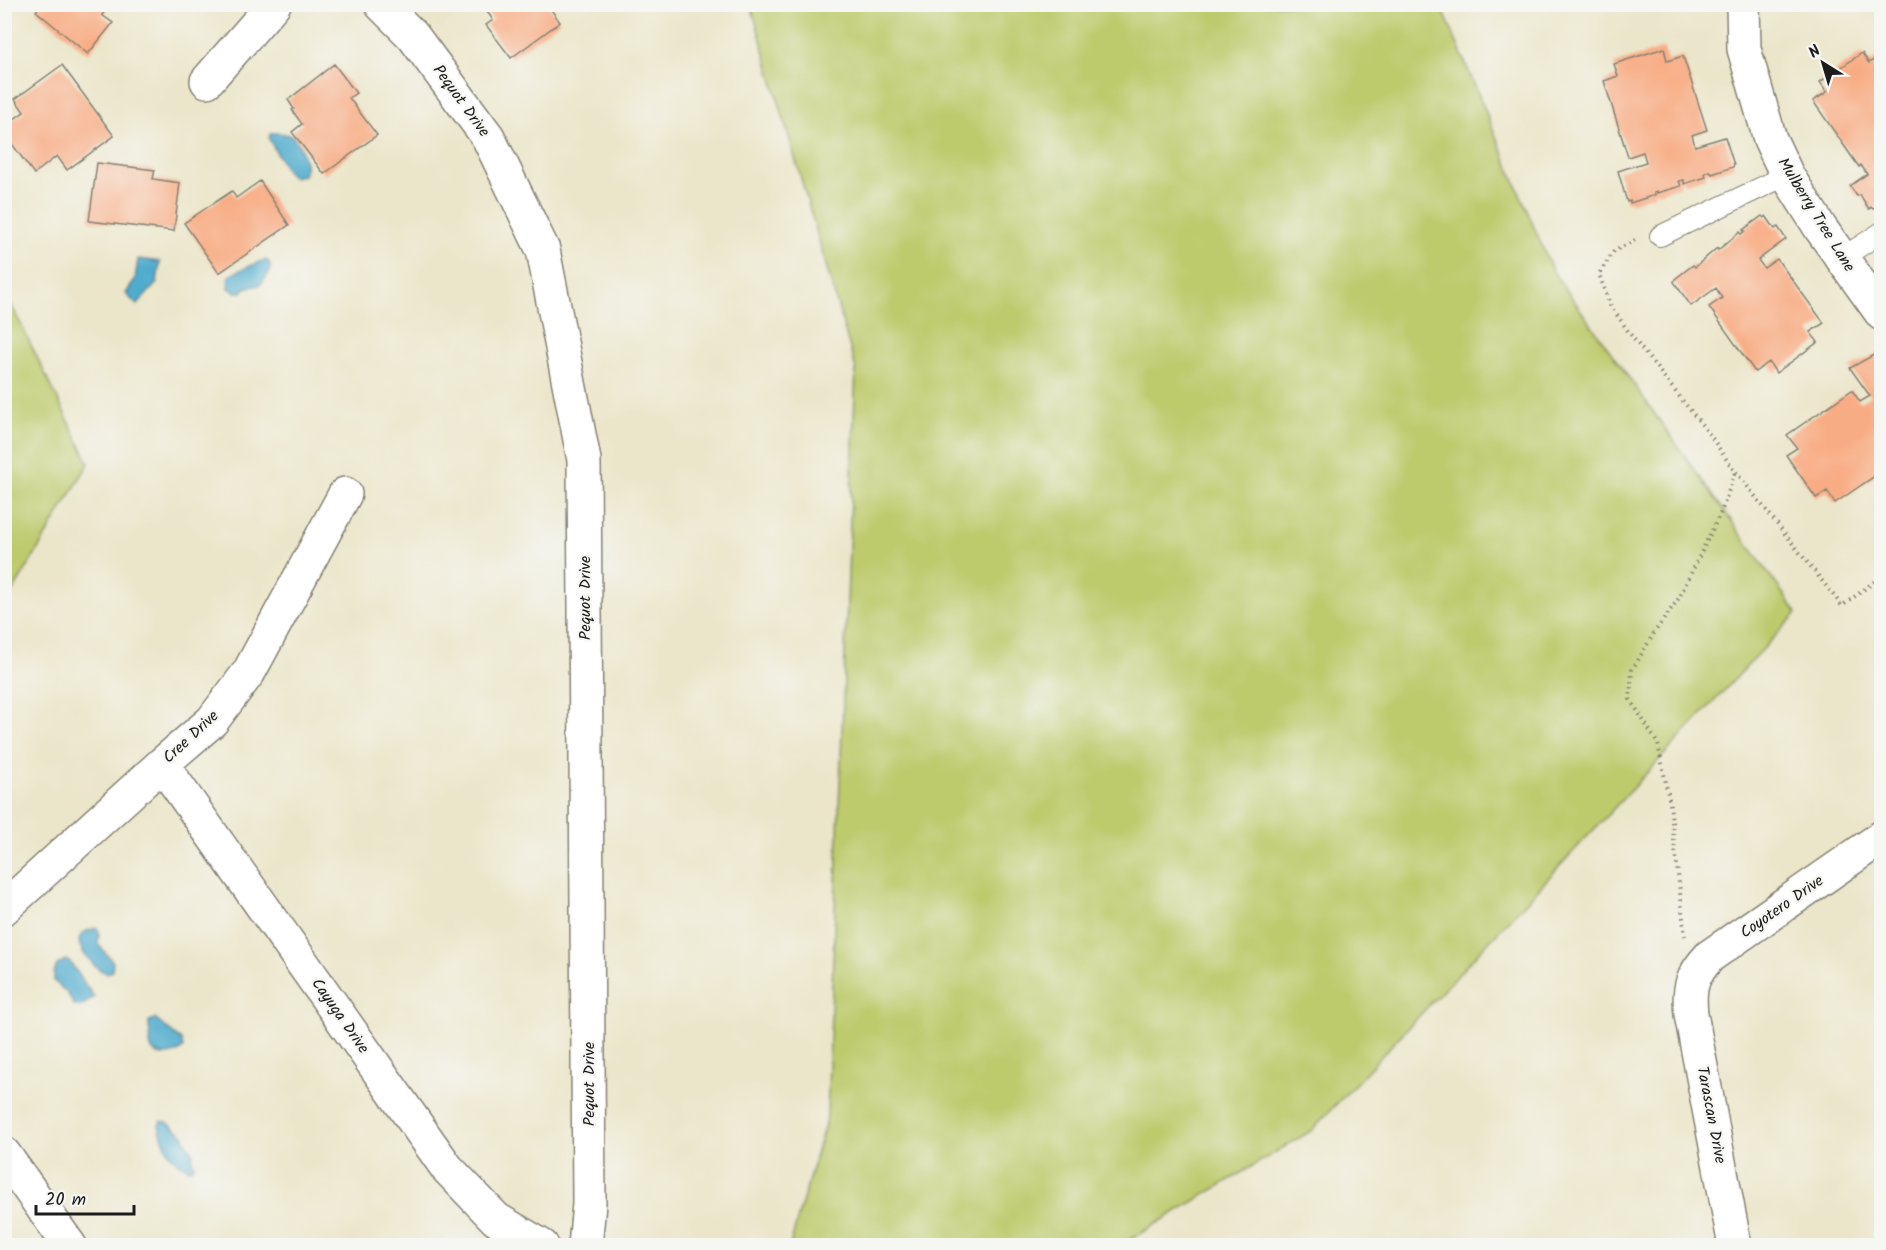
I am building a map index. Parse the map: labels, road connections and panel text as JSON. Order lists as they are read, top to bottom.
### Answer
{
  "streets": {
    "street": [
      "Pequot Drive",
      "Mulberry Tree Lane",
      "Cree Drive",
      "Coyotero Drive",
      "Cayuga Drive",
      "Tarascan Drive"
    ]
  },
  "crossings": [
    ["Cree Drive", "Cayuga Drive"],
    ["Coyotero Drive", "Tarascan Drive"]
  ],
  "scale_bar": "20 m",
  "north": "top left"
}
